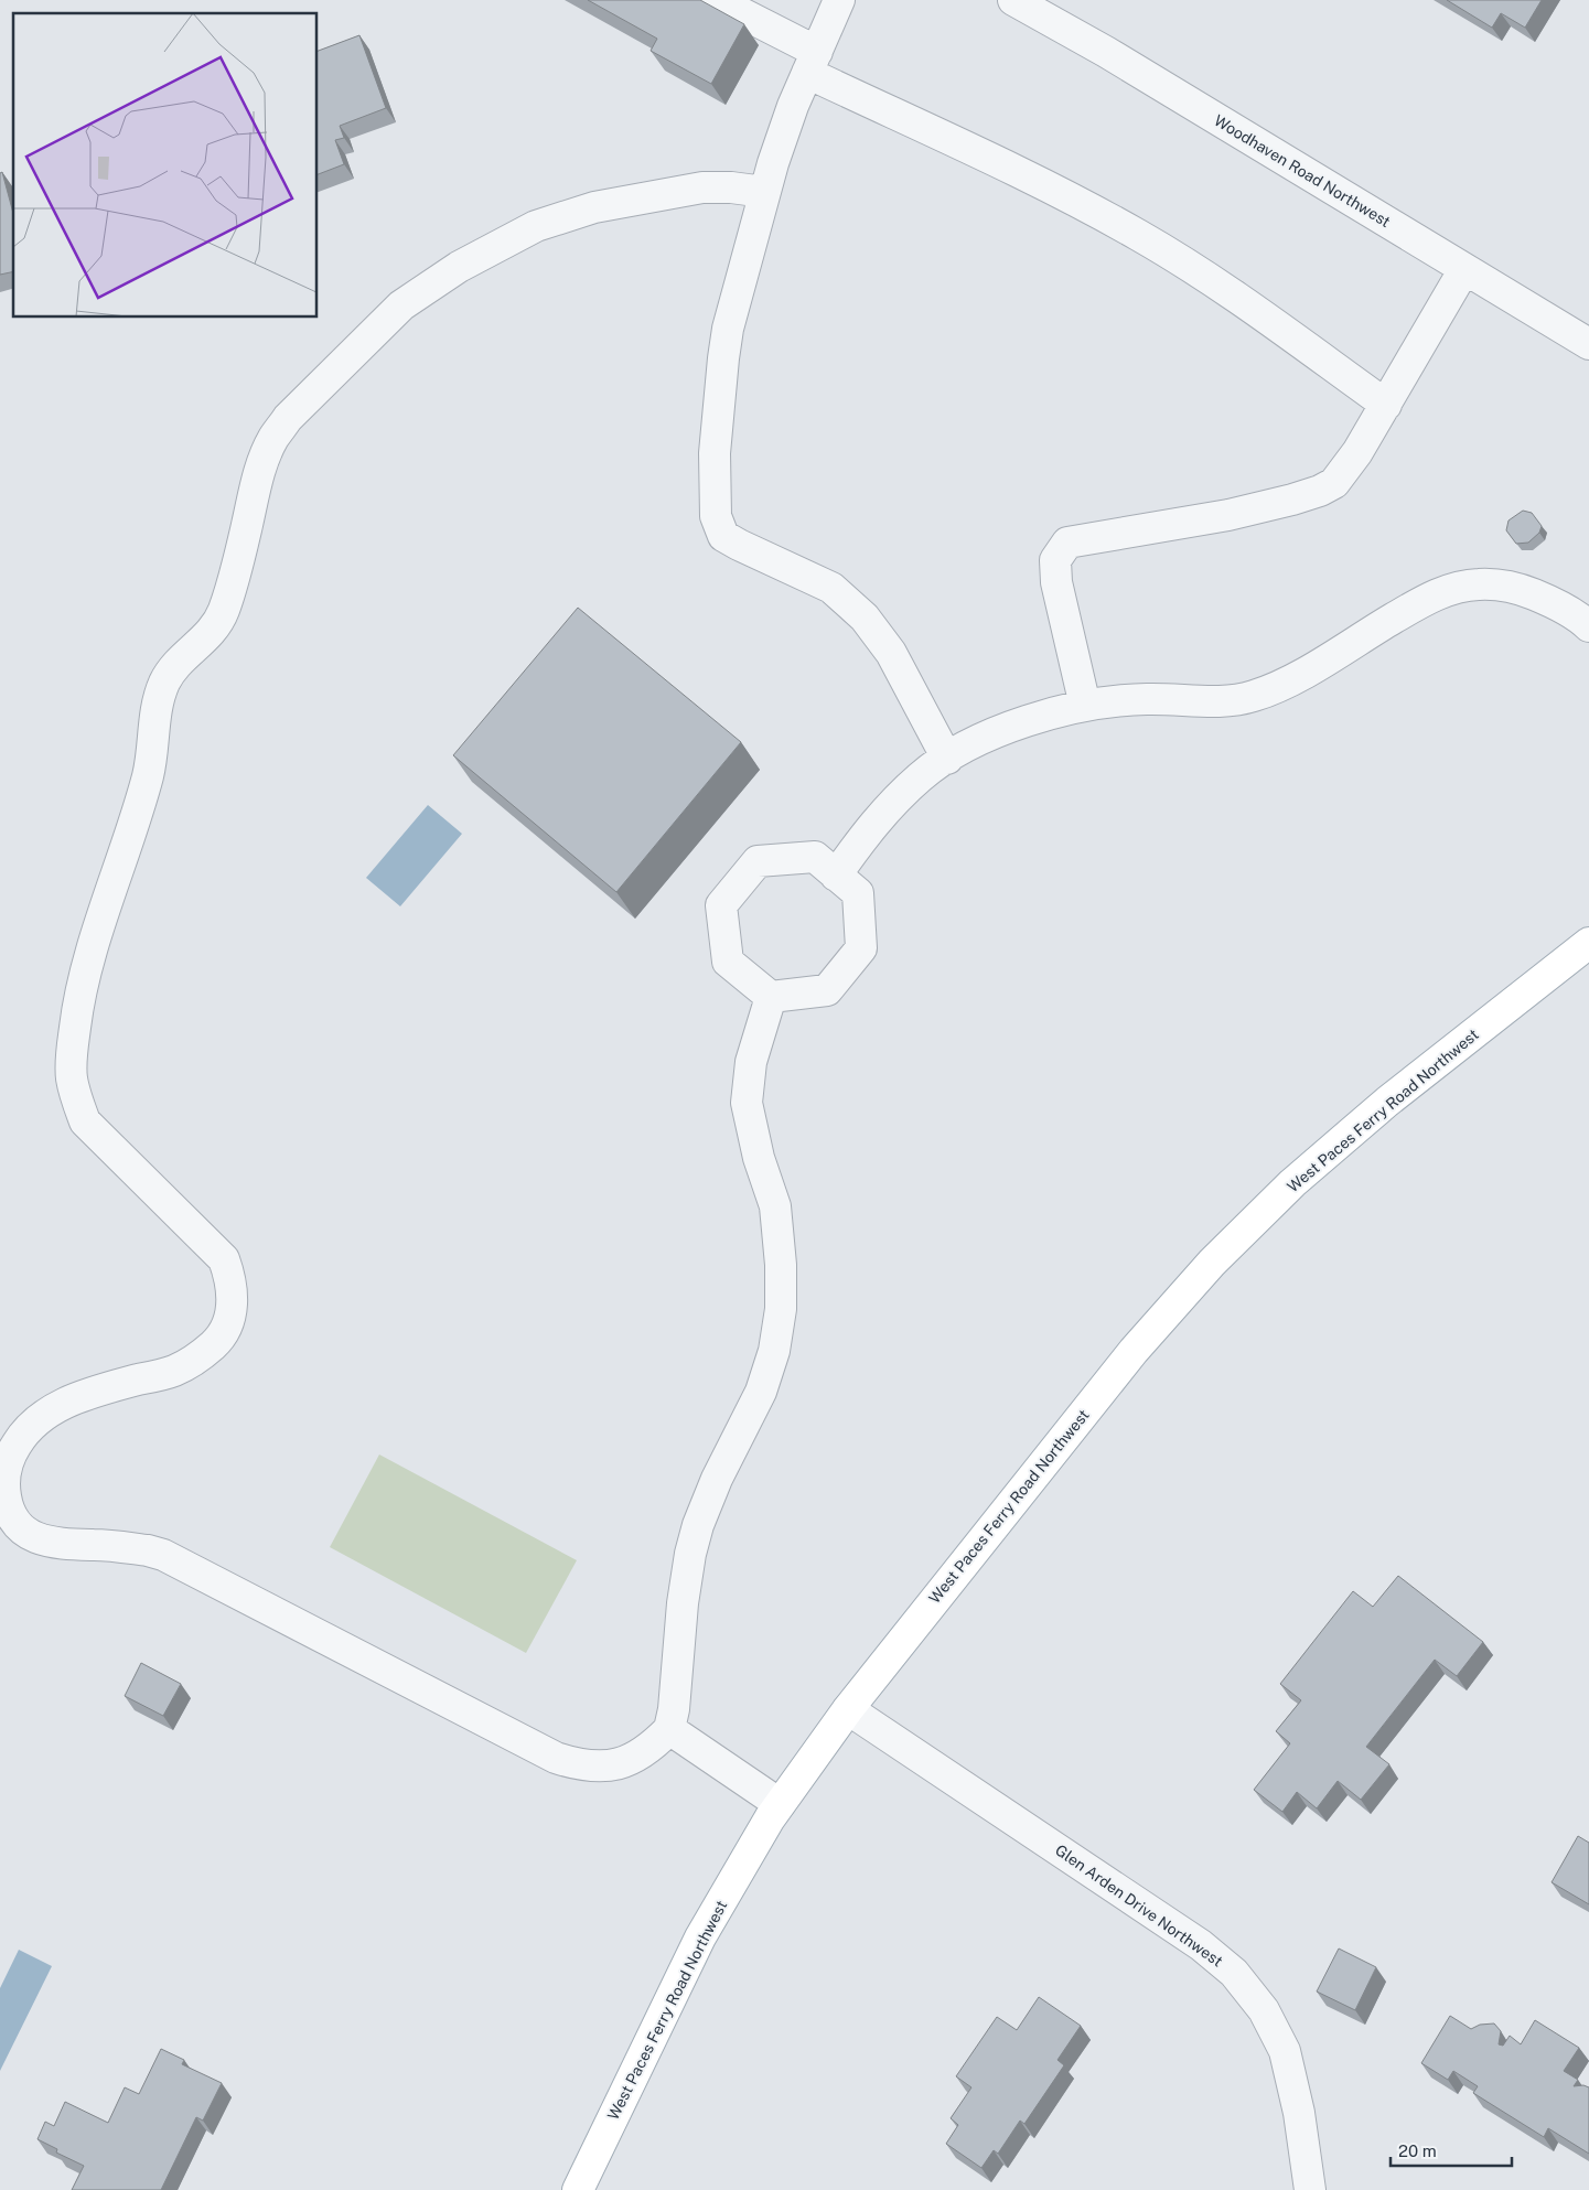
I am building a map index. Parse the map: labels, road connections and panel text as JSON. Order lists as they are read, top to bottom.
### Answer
{
  "streets": {
    "main road": ["West Paces Ferry Road Northwest"],
    "street": ["Woodhaven Road Northwest", "Glen Arden Drive Northwest"]
  },
  "crossings": [
    ["West Paces Ferry Road Northwest", "Glen Arden Drive Northwest"]
  ],
  "scale_bar": "20 m"
}
